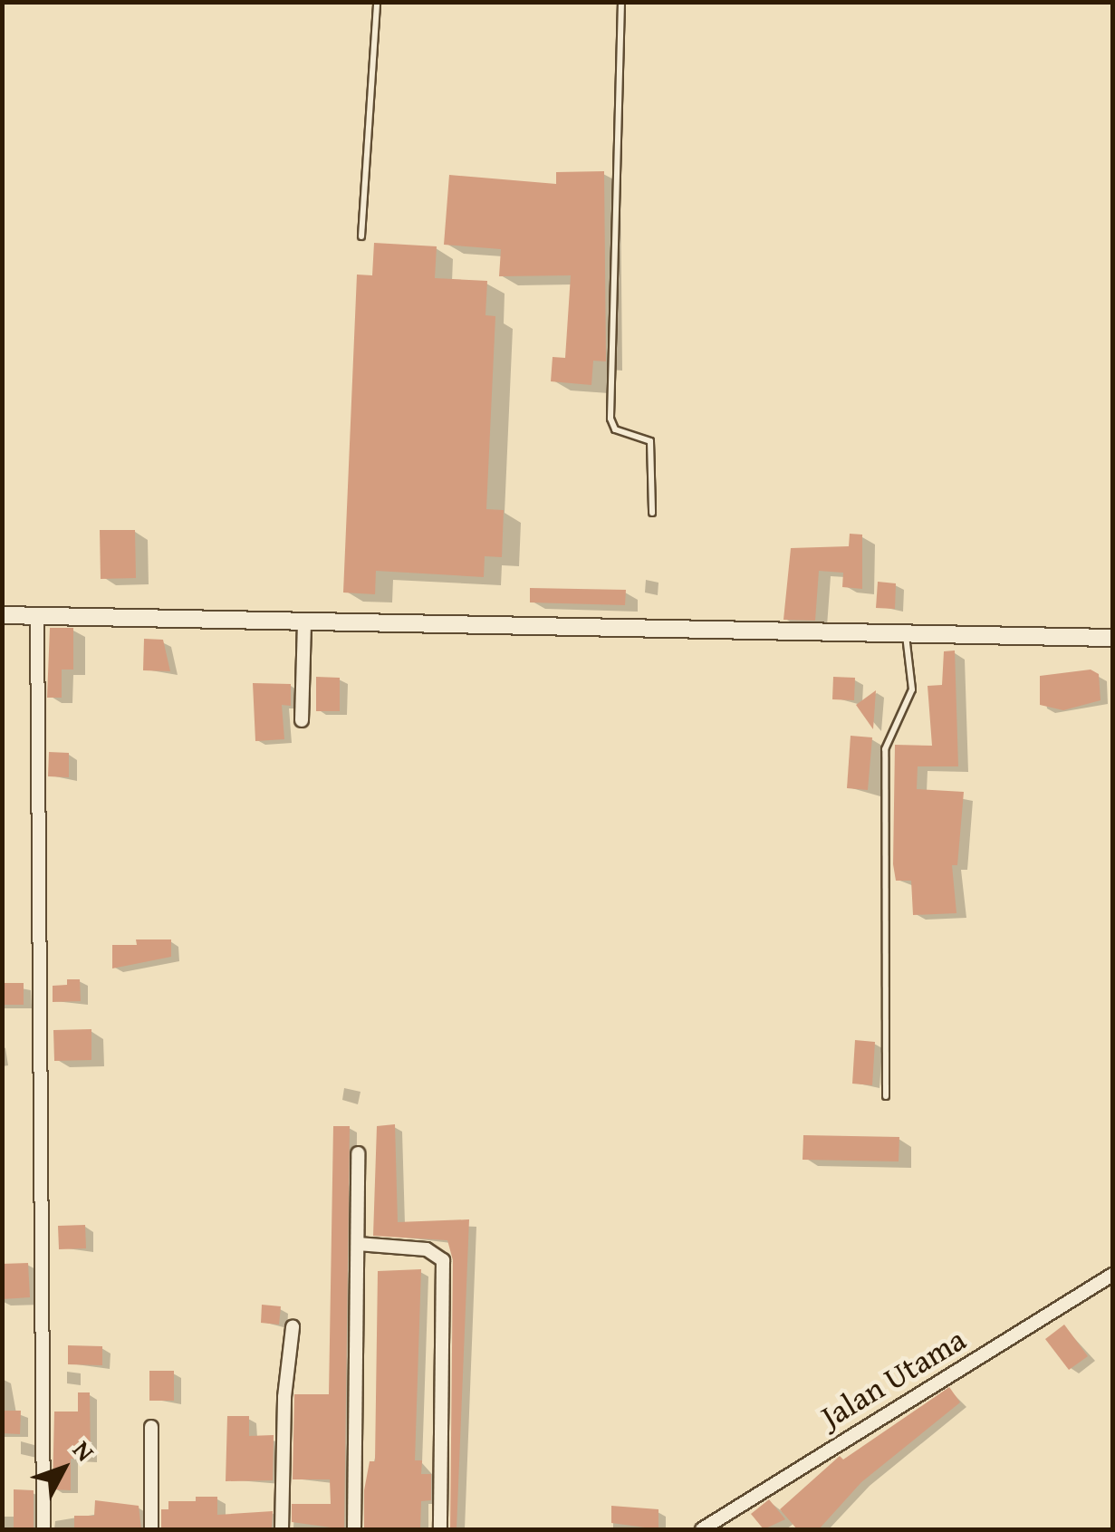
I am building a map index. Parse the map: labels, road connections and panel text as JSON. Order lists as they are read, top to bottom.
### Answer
{
  "streets": {
    "street": ["Jalan Utama"]
  },
  "north": "top right"
}
